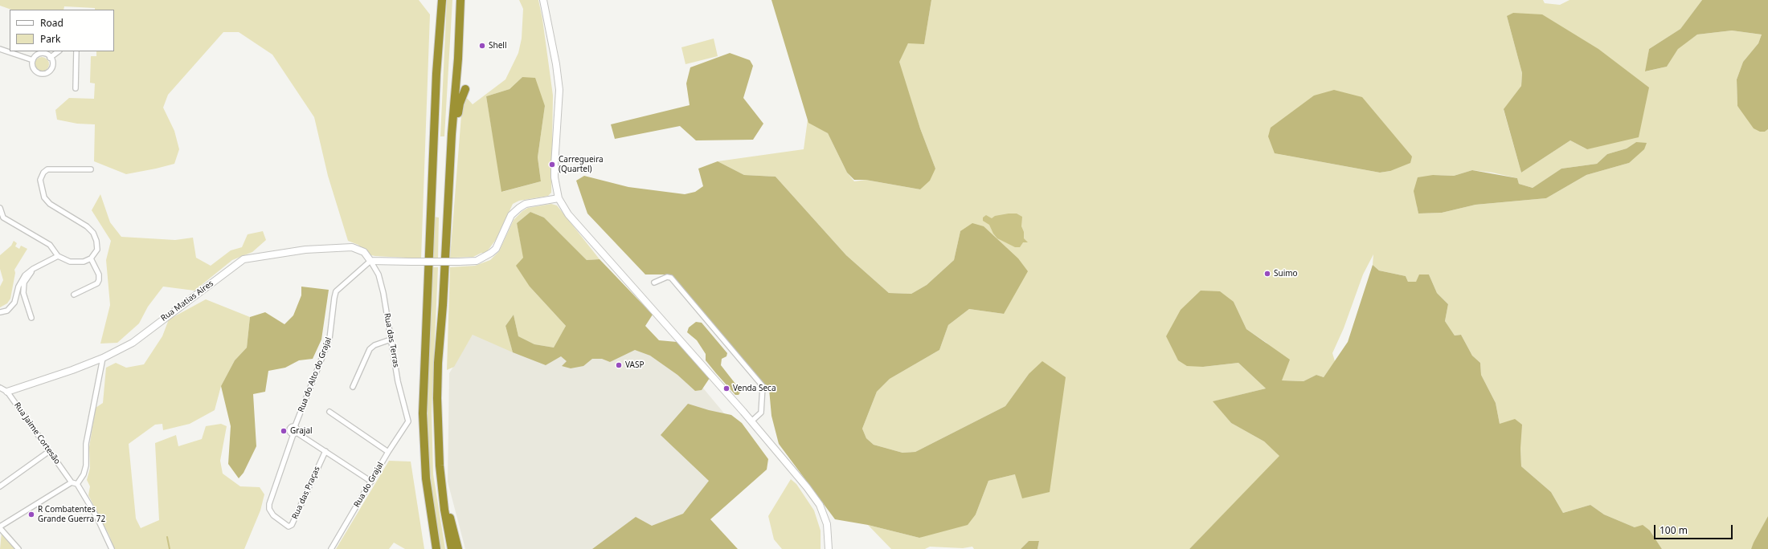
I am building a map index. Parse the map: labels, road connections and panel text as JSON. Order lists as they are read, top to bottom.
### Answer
{
  "streets": {
    "main road": ["Rua Matias Aires"],
    "street": [
      "Rua das Terras",
      "Rua do Alto do Grajal",
      "Rua Jaime Cortesão",
      "Rua do Grajal",
      "Rua das Praças"
    ]
  },
  "crossings": [
    ["Rua Matias Aires", "Rua das Terras"],
    ["Rua Matias Aires", "Rua do Alto do Grajal"],
    ["Rua Matias Aires", "Rua Jaime Cortesão"],
    ["Rua das Terras", "Rua do Alto do Grajal"],
    ["Rua das Terras", "Rua do Grajal"],
    ["Rua do Alto do Grajal", "Rua das Praças"]
  ],
  "places": [
    "Shell",
    "Carregueira (Quartel)",
    "Suimo",
    "VASP",
    "Venda Seca",
    "Grajal",
    "R Combatentes Grande Guerra 72"
  ],
  "legend": ["Road", "Park"],
  "scale_bar": "100 m"
}
